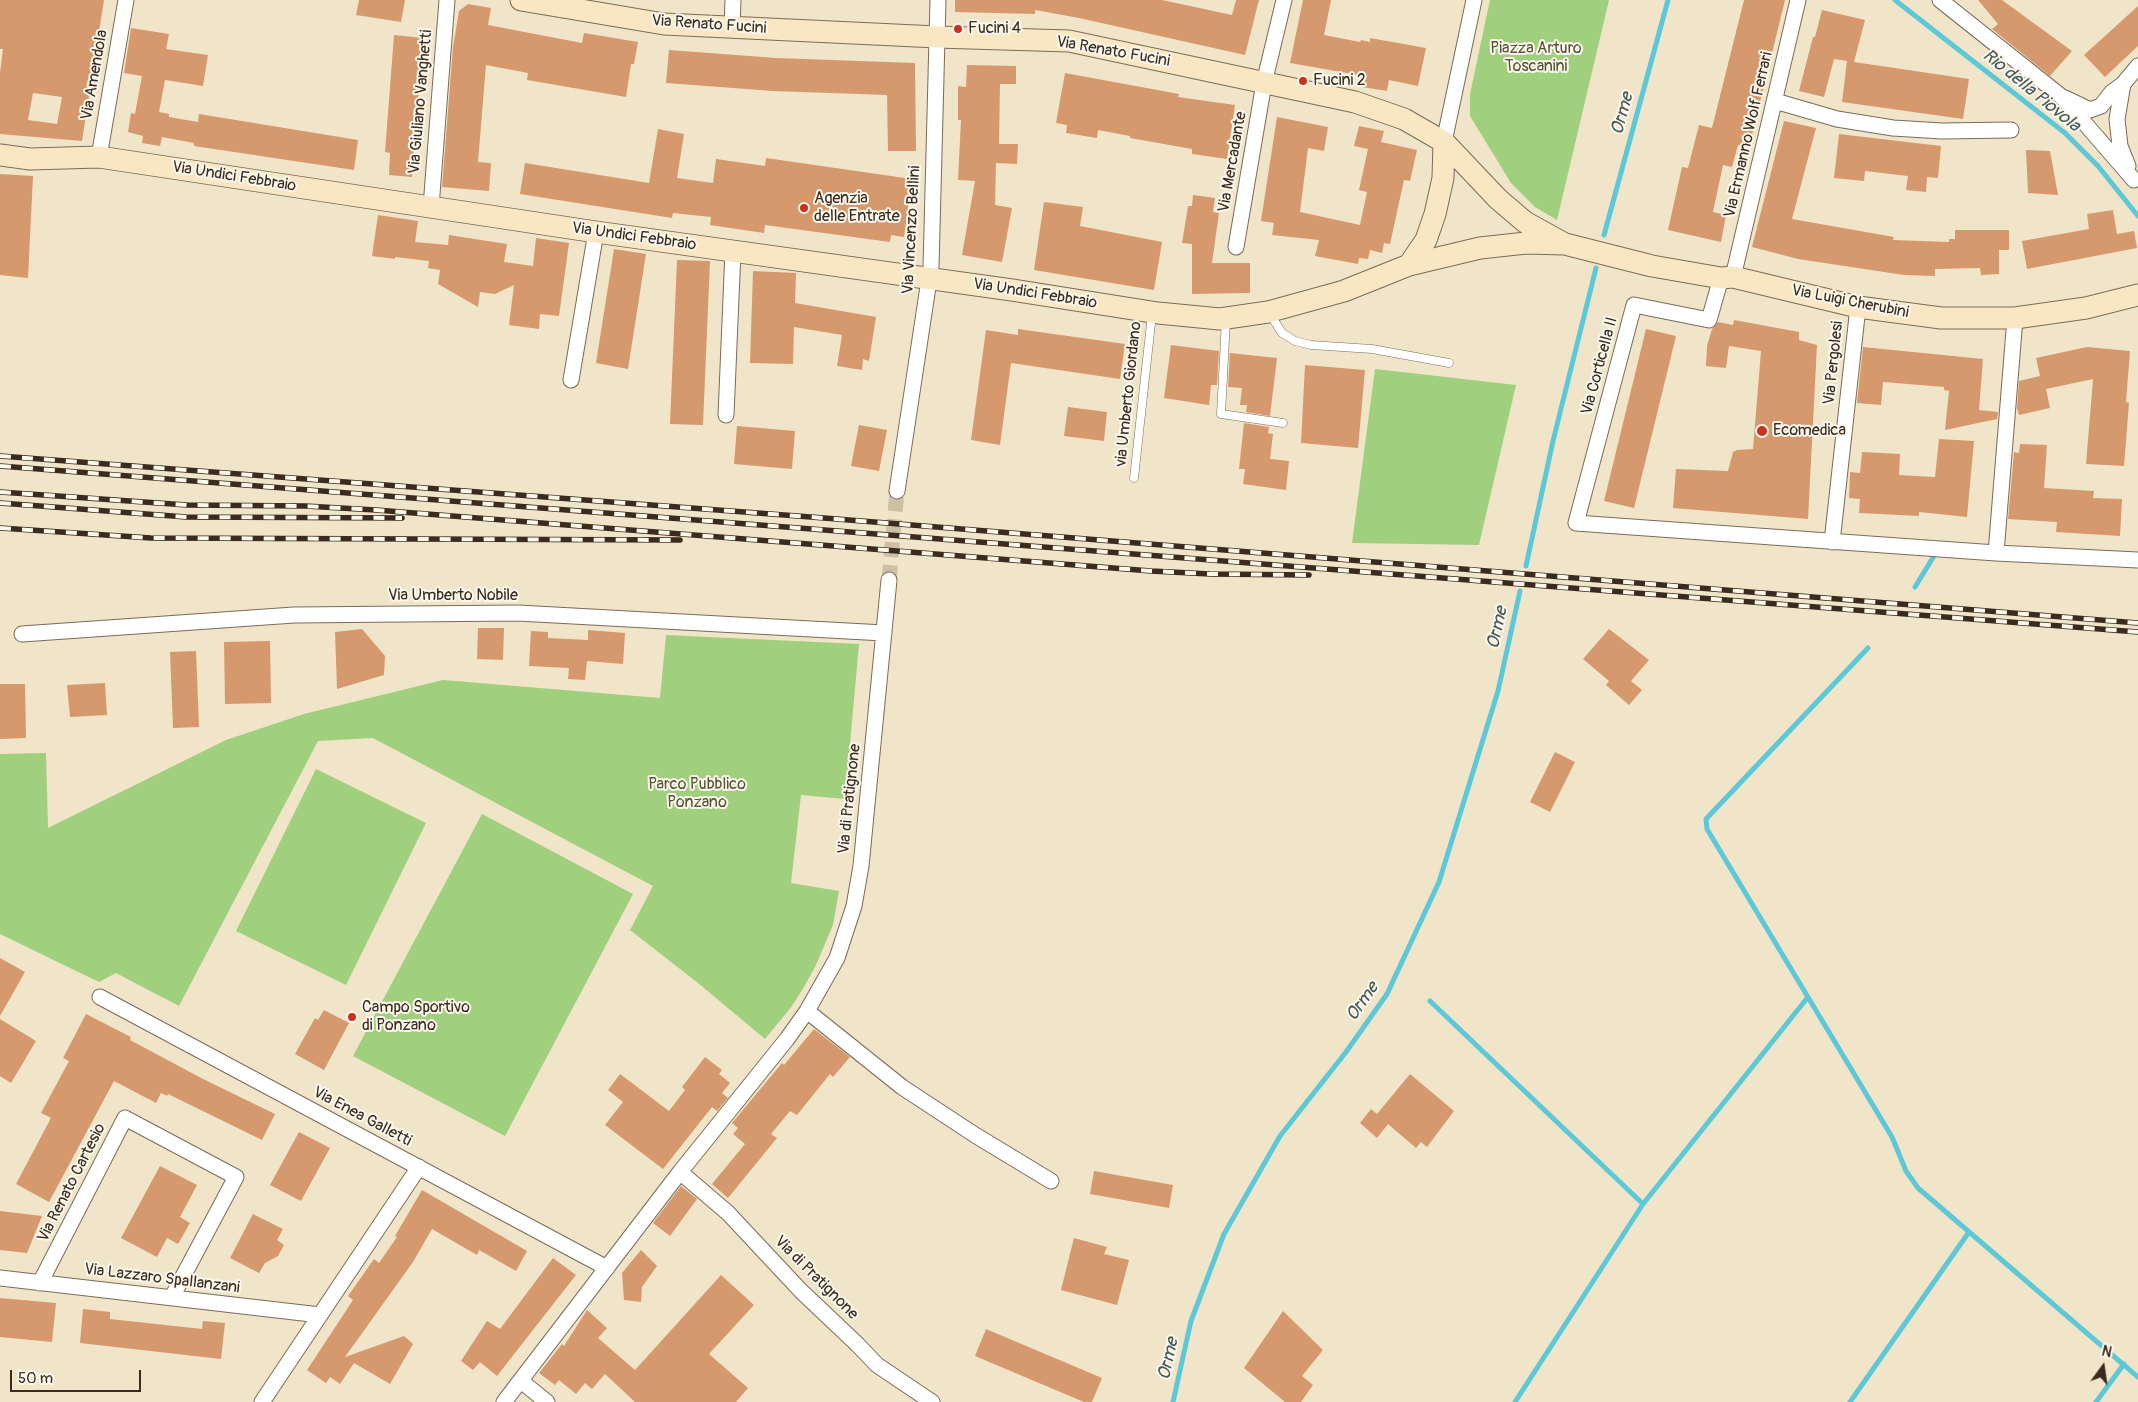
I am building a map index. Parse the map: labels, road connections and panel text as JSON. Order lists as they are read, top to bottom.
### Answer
{
  "streets": {
    "main road": ["Via Renato Fucini", "Via Undici Febbraio", "Via Luigi Cherubini"],
    "street": [
      "Via Amendola",
      "Via Giuliano Vanghetti",
      "Via Ermanno Wolf Ferrari",
      "Via Mercadante",
      "Via Vincenzo Bellini",
      "Via Pergolesi",
      "Via Corticella II",
      "Via Umberto Nobile",
      "Via di Pratignone",
      "Via Enea Galletti",
      "Via Renato Cartesio",
      "Via Lazzaro Spallanzani"
    ],
    "lane": ["via Umberto Giordano"]
  },
  "crossings": [
    ["Via Renato Fucini", "Via Mercadante"],
    ["Via Renato Fucini", "Via Undici Febbraio"],
    ["Via Renato Fucini", "Via Vincenzo Bellini"],
    ["Via Renato Fucini", "Via Luigi Cherubini"],
    ["Via Amendola", "Via Undici Febbraio"],
    ["Via Giuliano Vanghetti", "Via Undici Febbraio"],
    ["Via Ermanno Wolf Ferrari", "Via Luigi Cherubini"],
    ["Via Ermanno Wolf Ferrari", "Via Corticella II"],
    ["Via Undici Febbraio", "Via Vincenzo Bellini"],
    ["Via Undici Febbraio", "Via Luigi Cherubini"],
    ["Via Undici Febbraio", "via Umberto Giordano"],
    ["Via Luigi Cherubini", "Via Pergolesi"],
    ["Via Luigi Cherubini", "Via Corticella II"],
    ["Via Pergolesi", "Via Corticella II"],
    ["Via Umberto Nobile", "Via di Pratignone"],
    ["Via di Pratignone", "Via Enea Galletti"],
    ["Via Renato Cartesio", "Via Lazzaro Spallanzani"]
  ],
  "water": ["Rio della Piovola", "Orme"],
  "parks": ["Piazza Arturo Toscanini", "Parco Pubblico Ponzano"],
  "places": [
    "Fucini 4",
    "Fucini 2",
    "Agenzia delle Entrate",
    "Ecomedica",
    "Campo Sportivo di Ponzano"
  ],
  "scale_bar": "50 m",
  "north": "top"
}
